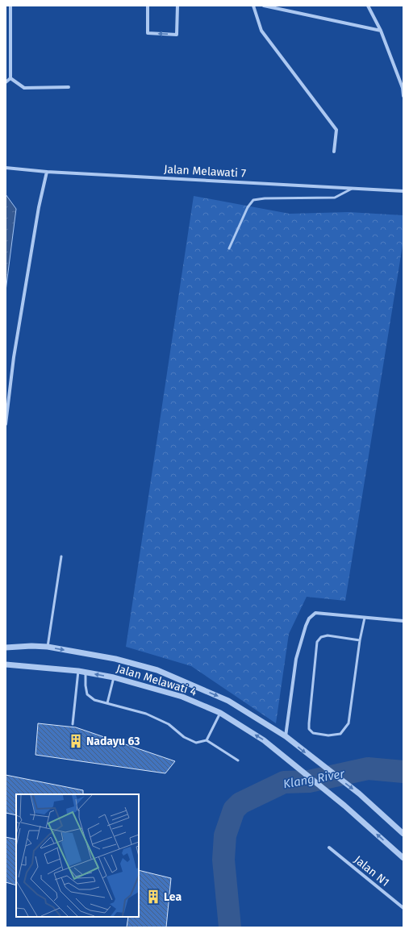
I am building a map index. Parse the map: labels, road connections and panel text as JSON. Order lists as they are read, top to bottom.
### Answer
{
  "streets": {
    "street": ["Jalan Melawati 7", "Jalan Melawati 4", "Jalan N1"]
  },
  "water": ["Klang River"],
  "places": {
    "building": ["Nadayu 63", "Lea"]
  }
}
